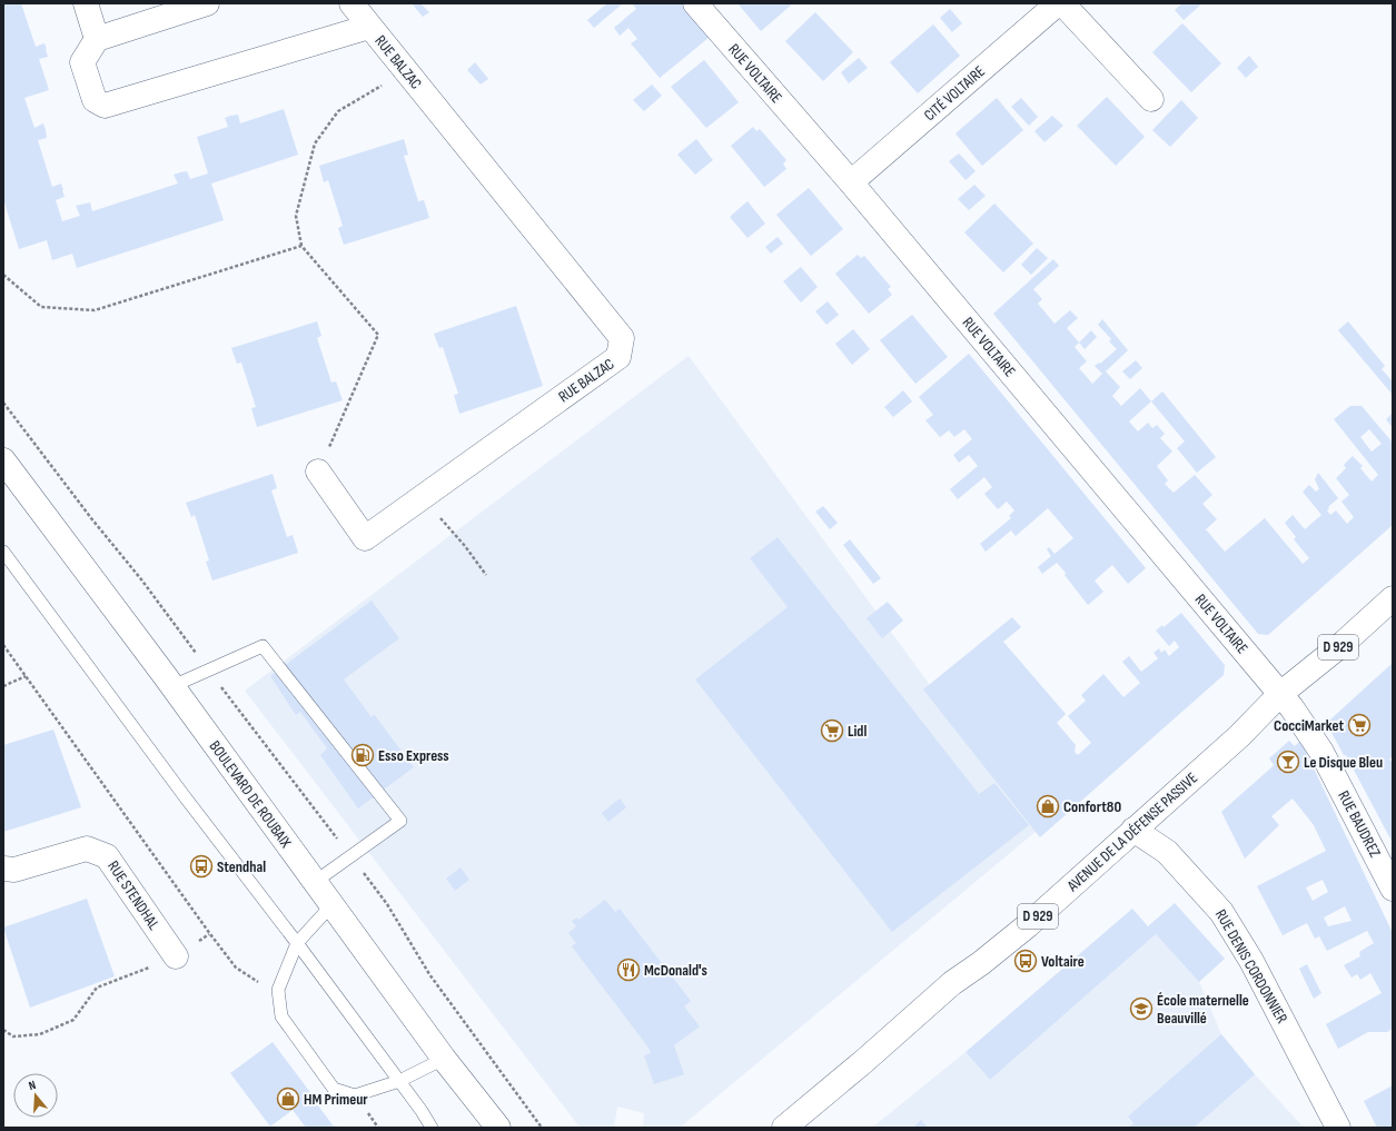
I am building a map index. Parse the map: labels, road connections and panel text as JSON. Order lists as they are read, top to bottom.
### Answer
{
  "streets": {
    "street": [
      "RUE BALZAC",
      "RUE VOLTAIRE",
      "CITÉ VOLTAIRE",
      "D 929",
      "BOULEVARD DE ROUBAIX",
      "RUE BAUDREZ",
      "AVENUE DE LA DÉFENSE PASSIVE",
      "RUE STENDHAL",
      "RUE DENIS CORDONNIER"
    ]
  },
  "crossings": [
    ["RUE VOLTAIRE", "CITÉ VOLTAIRE"],
    ["RUE VOLTAIRE", "RUE BAUDREZ"],
    ["RUE VOLTAIRE", "AVENUE DE LA DÉFENSE PASSIVE"],
    ["RUE BAUDREZ", "AVENUE DE LA DÉFENSE PASSIVE"],
    ["AVENUE DE LA DÉFENSE PASSIVE", "RUE DENIS CORDONNIER"]
  ],
  "places": {
    "supermarket": ["CocciMarket", "Lidl"],
    "fuel station": ["Esso Express"],
    "bar": ["Le Disque Bleu"],
    "shop": ["Confort80", "HM Primeur"],
    "bus stop": ["Stendhal", "Voltaire"],
    "restaurant": ["McDonald's"],
    "school or university": ["École maternelle Beauvillé"]
  },
  "north": "top"
}
